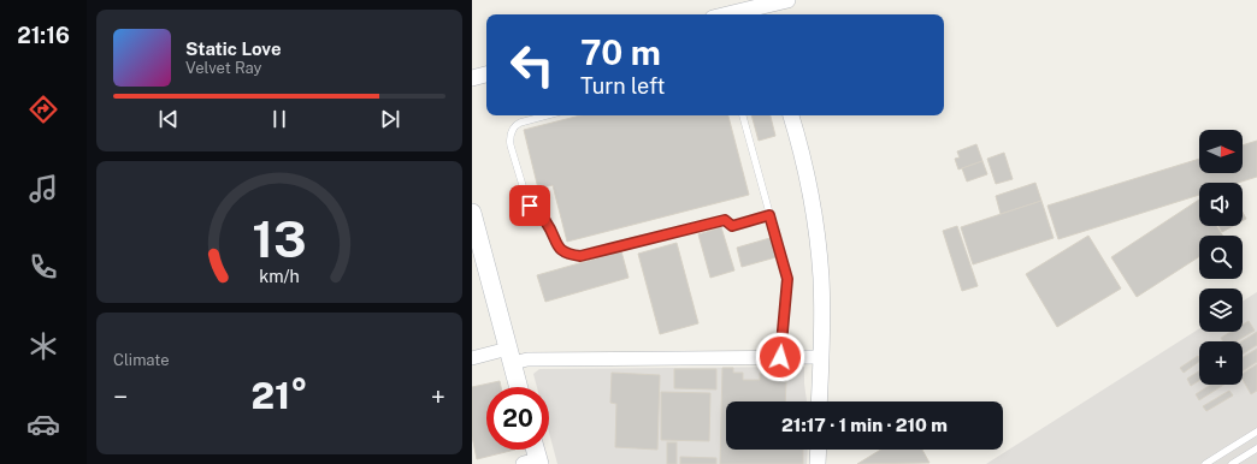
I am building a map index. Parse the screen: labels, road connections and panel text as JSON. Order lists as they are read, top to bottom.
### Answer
{
  "north": "right",
  "page": {
    "tabs": "21:16",
    "turn": ["70 m", "Turn left"],
    "song": ["Static Love", "Velvet Ray"],
    "map_buttons": "+",
    "tile": "Climate",
    "heat": ["−", "21°", "+"],
    "limit": "20",
    "trip": "21:17 · 1 min · 210 m",
    "gauge": ["13", "km/h"]
  }
}
